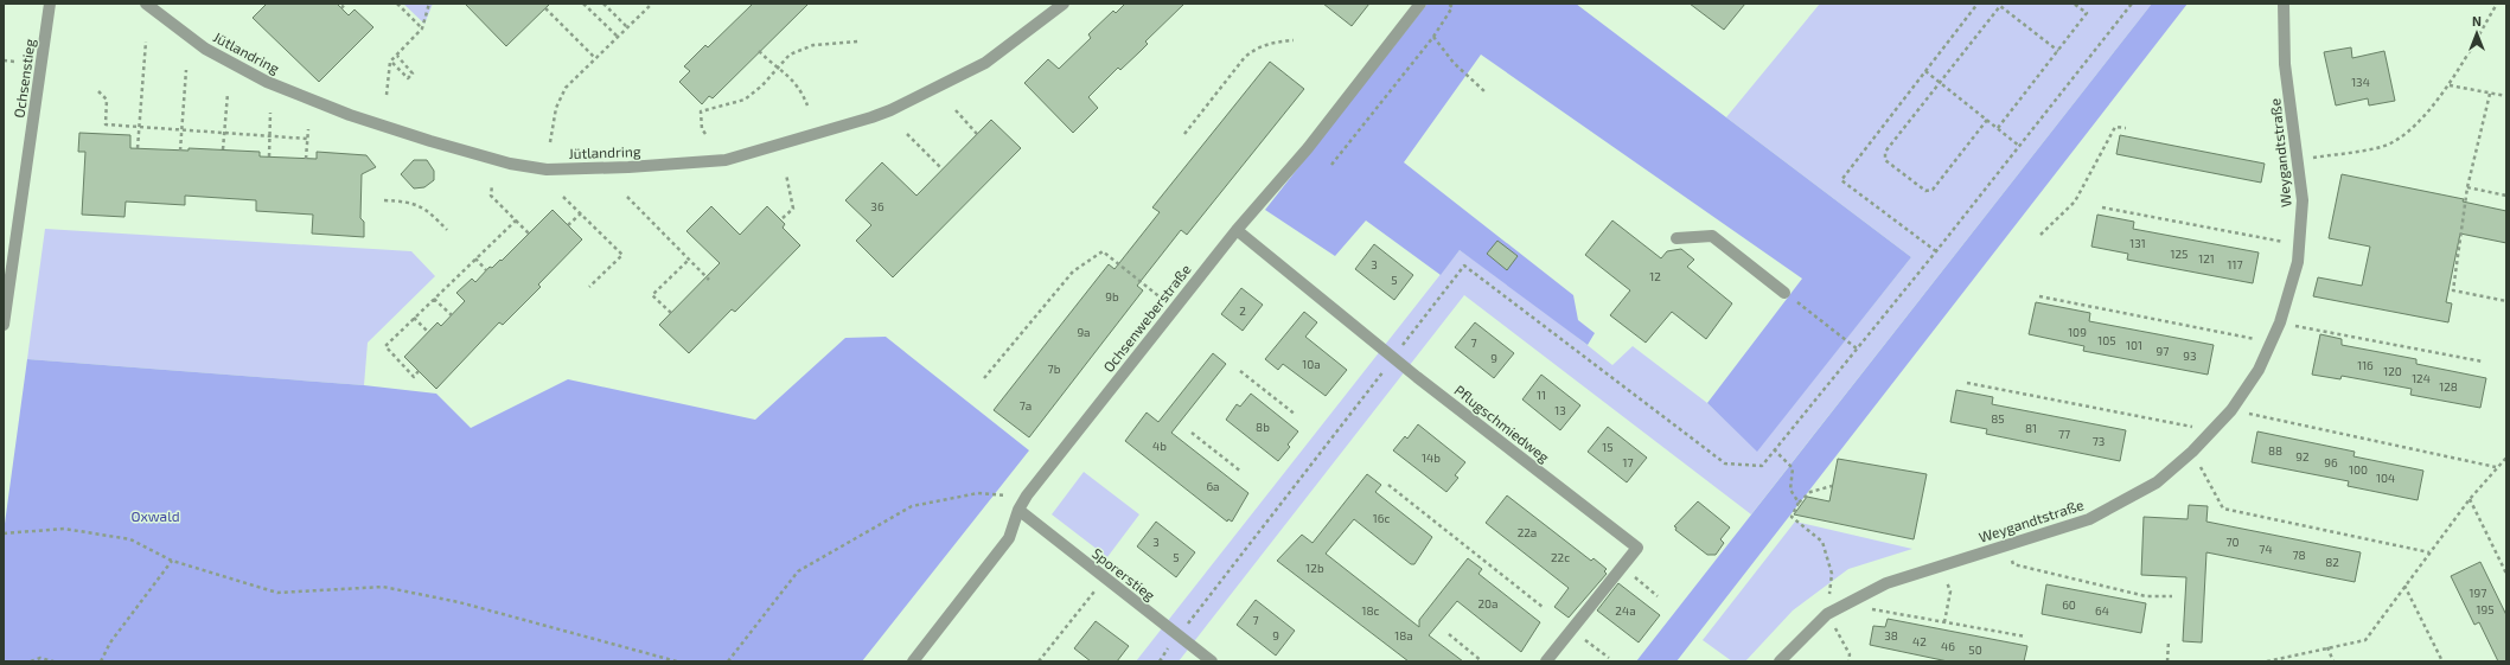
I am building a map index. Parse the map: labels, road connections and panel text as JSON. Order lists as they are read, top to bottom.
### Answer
{
  "streets": {
    "street": [
      "Jütlandring",
      "Ochsenstieg",
      "Weygandtstraße",
      "Ochsenweberstraße",
      "Pflugschmiedweg",
      "Sporerstieg"
    ]
  },
  "crossings": [
    ["Ochsenweberstraße", "Pflugschmiedweg"],
    ["Ochsenweberstraße", "Sporerstieg"]
  ],
  "parks": ["Oxwald"],
  "house_numbers": [
    "134",
    "36",
    "131",
    "125",
    "121",
    "3",
    "117",
    "12",
    "5",
    "9b",
    "2",
    "9a",
    "109",
    "105",
    "7",
    "101",
    "97",
    "93",
    "9",
    "10a",
    "116",
    "7b",
    "120",
    "124",
    "128",
    "11",
    "7a",
    "13",
    "85",
    "8b",
    "81",
    "77",
    "73",
    "4b",
    "15",
    "88",
    "92",
    "14b",
    "17",
    "96",
    "100",
    "104",
    "6a",
    "16c",
    "22a",
    "3",
    "70",
    "74",
    "78",
    "5",
    "22c",
    "82",
    "12b",
    "197",
    "20a",
    "60",
    "195",
    "18c",
    "24a",
    "64",
    "7",
    "9",
    "18a",
    "38",
    "42",
    "46",
    "50"
  ],
  "north": "top"
}
